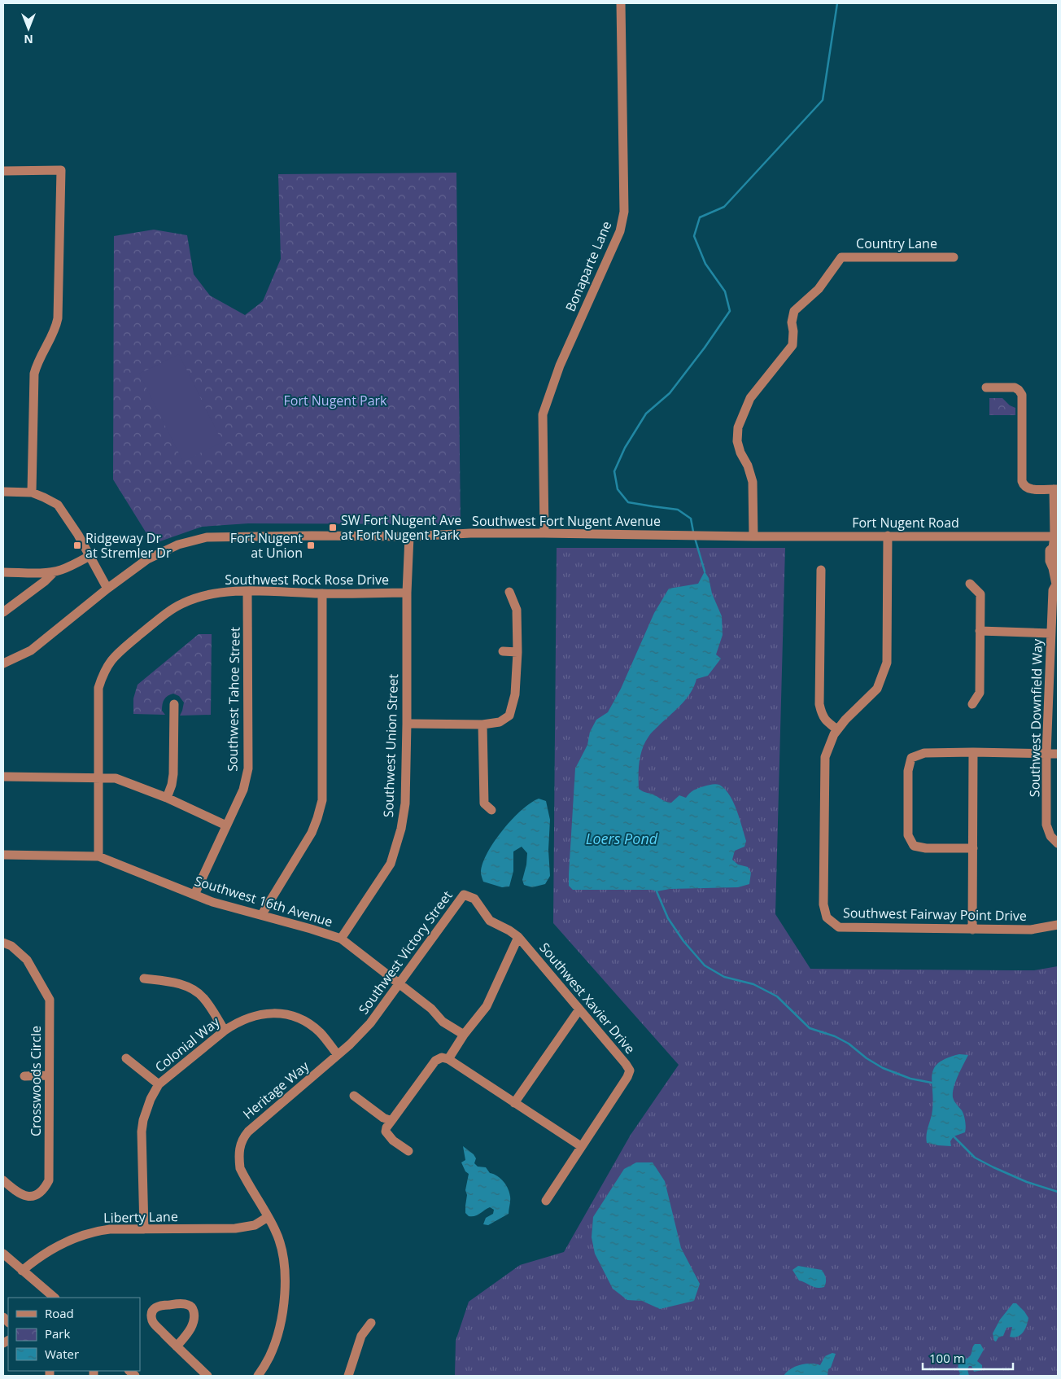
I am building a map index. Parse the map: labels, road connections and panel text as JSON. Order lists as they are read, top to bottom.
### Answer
{
  "streets": {
    "street": [
      "Country Lane",
      "Bonaparte Lane",
      "Southwest Fort Nugent Avenue",
      "Fort Nugent Road",
      "Southwest Rock Rose Drive",
      "Southwest Tahoe Street",
      "Southwest Downfield Way",
      "Southwest Union Street",
      "Southwest 16th Avenue",
      "Southwest Fairway Point Drive",
      "Southwest Victory Street",
      "Southwest Xavier Drive",
      "Colonial Way",
      "Crosswoods Circle",
      "Heritage Way",
      "Liberty Lane"
    ]
  },
  "crossings": [
    ["Country Lane", "Southwest Fort Nugent Avenue"],
    ["Country Lane", "Fort Nugent Road"],
    ["Bonaparte Lane", "Southwest Fort Nugent Avenue"],
    ["Southwest Fort Nugent Avenue", "Fort Nugent Road"],
    ["Southwest Fort Nugent Avenue", "Southwest Union Street"],
    ["Fort Nugent Road", "Southwest Downfield Way"],
    ["Fort Nugent Road", "Southwest Fairway Point Drive"],
    ["Southwest Rock Rose Drive", "Southwest Tahoe Street"],
    ["Southwest Rock Rose Drive", "Southwest Union Street"],
    ["Southwest Rock Rose Drive", "Southwest 16th Avenue"],
    ["Southwest Tahoe Street", "Southwest 16th Avenue"],
    ["Southwest Union Street", "Southwest 16th Avenue"],
    ["Southwest 16th Avenue", "Southwest Victory Street"],
    ["Southwest Victory Street", "Southwest Xavier Drive"],
    ["Southwest Victory Street", "Colonial Way"],
    ["Southwest Victory Street", "Heritage Way"],
    ["Colonial Way", "Heritage Way"],
    ["Colonial Way", "Liberty Lane"],
    ["Heritage Way", "Liberty Lane"]
  ],
  "water": ["Loers Pond"],
  "parks": ["Fort Nugent Park"],
  "places": {
    "transit": ["SW Fort Nugent Ave at Fort Nugent Park", "Ridgeway Dr at Stremler Dr", "Fort Nugent at Union"]
  },
  "legend": ["Road", "Park", "Water"],
  "scale_bar": "100 m",
  "north": "bottom"
}
